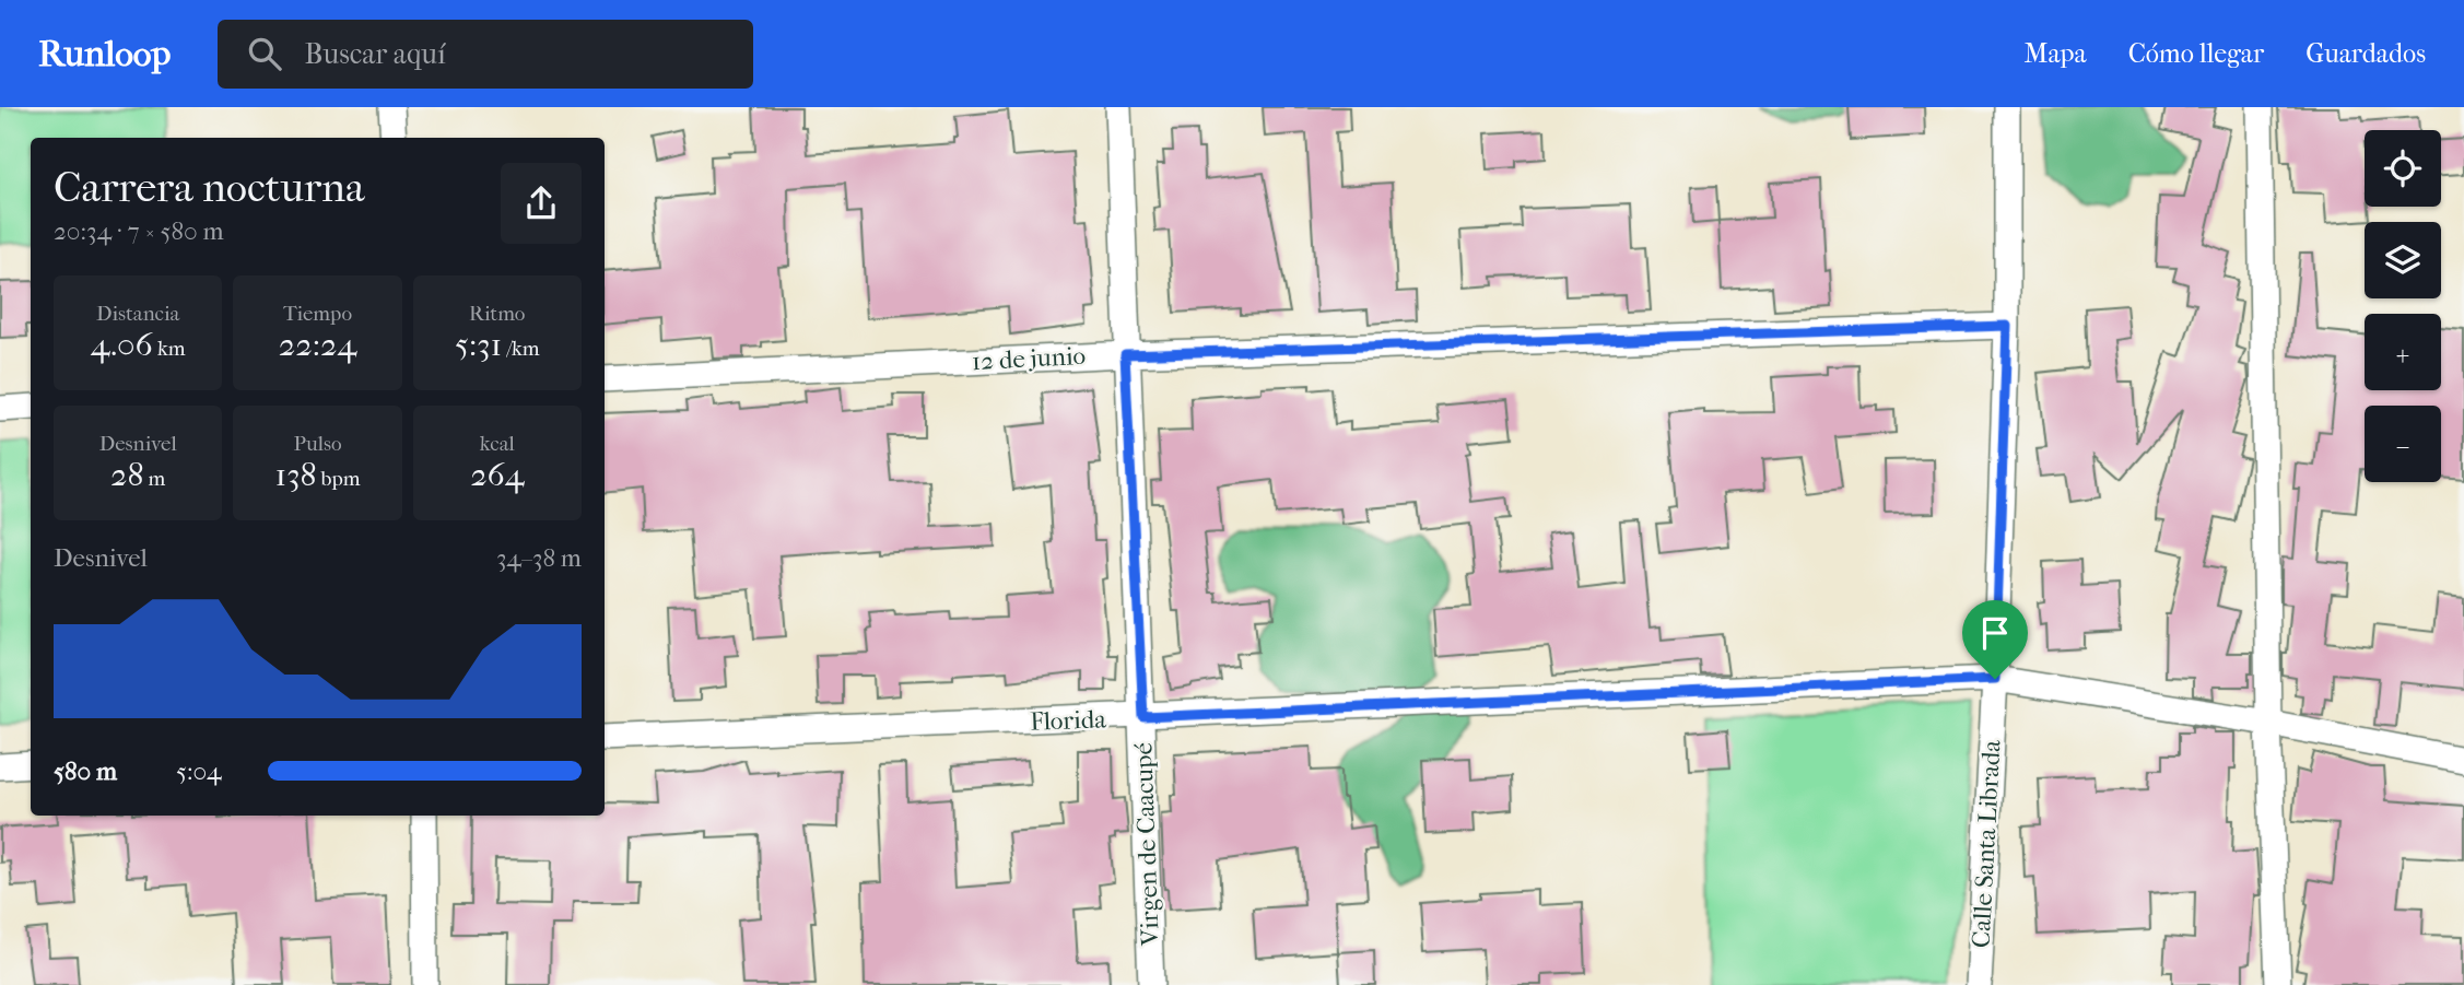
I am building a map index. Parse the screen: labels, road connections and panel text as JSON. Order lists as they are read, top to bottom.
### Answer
{
  "streets": {
    "street": [
      "12 de junio",
      "Florida",
      "Virgen de Caacupé",
      "Calle Santa Librada"
    ]
  },
  "crossings": [
    ["12 de junio", "Virgen de Caacupé"],
    ["12 de junio", "Calle Santa Librada"],
    ["Florida", "Virgen de Caacupé"],
    ["Florida", "Calle Santa Librada"]
  ],
  "page": {
    "header": "Runloop",
    "search": "Buscar aquí",
    "nav": ["Mapa", "Cómo llegar", "Guardados"],
    "map_buttons": ["+", "−"],
    "heading": ["Carrera nocturna", "20:34 · 7 × 580 m"],
    "stats": [
      ["Distancia", "4.06 km"],
      ["Tiempo", "22:24"],
      ["Ritmo", "5:31 /km"],
      ["Desnivel", "28 m"],
      ["Pulso", "138 bpm"],
      ["kcal", "264"]
    ],
    "chart": ["Desnivel", "34–38 m"],
    "list": [
      {
        "name": "580 m",
        "note": "5:04"
      }
    ]
  }
}
